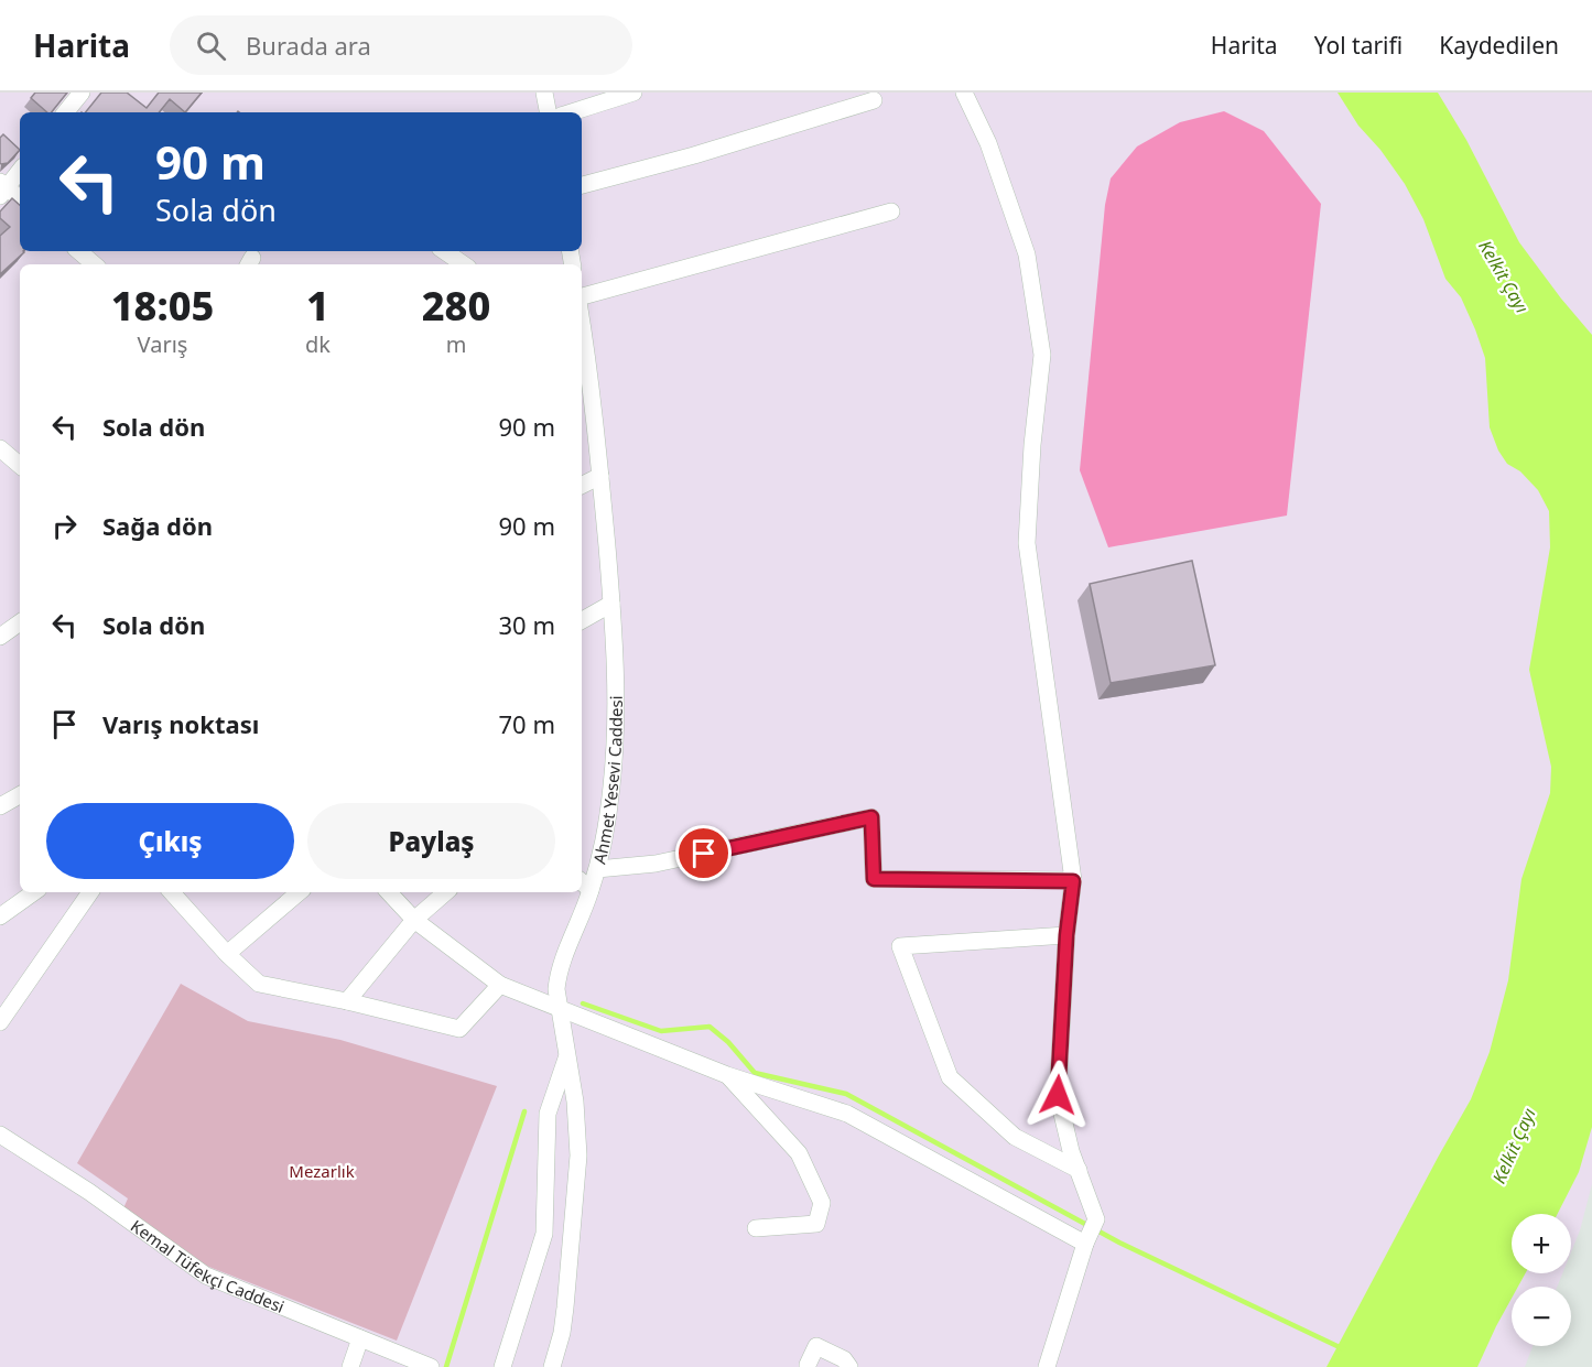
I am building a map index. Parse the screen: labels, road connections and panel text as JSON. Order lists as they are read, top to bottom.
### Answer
{
  "streets": {
    "street": ["Ahmet Yesevi Caddesi", "Kemal Tüfekçi Caddesi"]
  },
  "water": ["Kelkit Çayı"],
  "parks": ["Mezarlık"],
  "page": {
    "header": "Harita",
    "search": "Burada ara",
    "nav": ["Harita", "Yol tarifi", "Kaydedilen"],
    "turn": ["90 m", "Sola dön"],
    "eta": [
      "18:05",
      "Varış",
      "1",
      "dk",
      "280",
      "m"
    ],
    "list": [
      {
        "name": "Sola dön",
        "value": "90 m"
      },
      {
        "name": "Sağa dön",
        "value": "90 m"
      },
      {
        "name": "Sola dön",
        "value": "30 m"
      },
      {
        "name": "Varış noktası",
        "value": "70 m"
      }
    ],
    "buttons": ["Çıkış", "Paylaş"],
    "map_buttons": ["+", "−"]
  }
}
